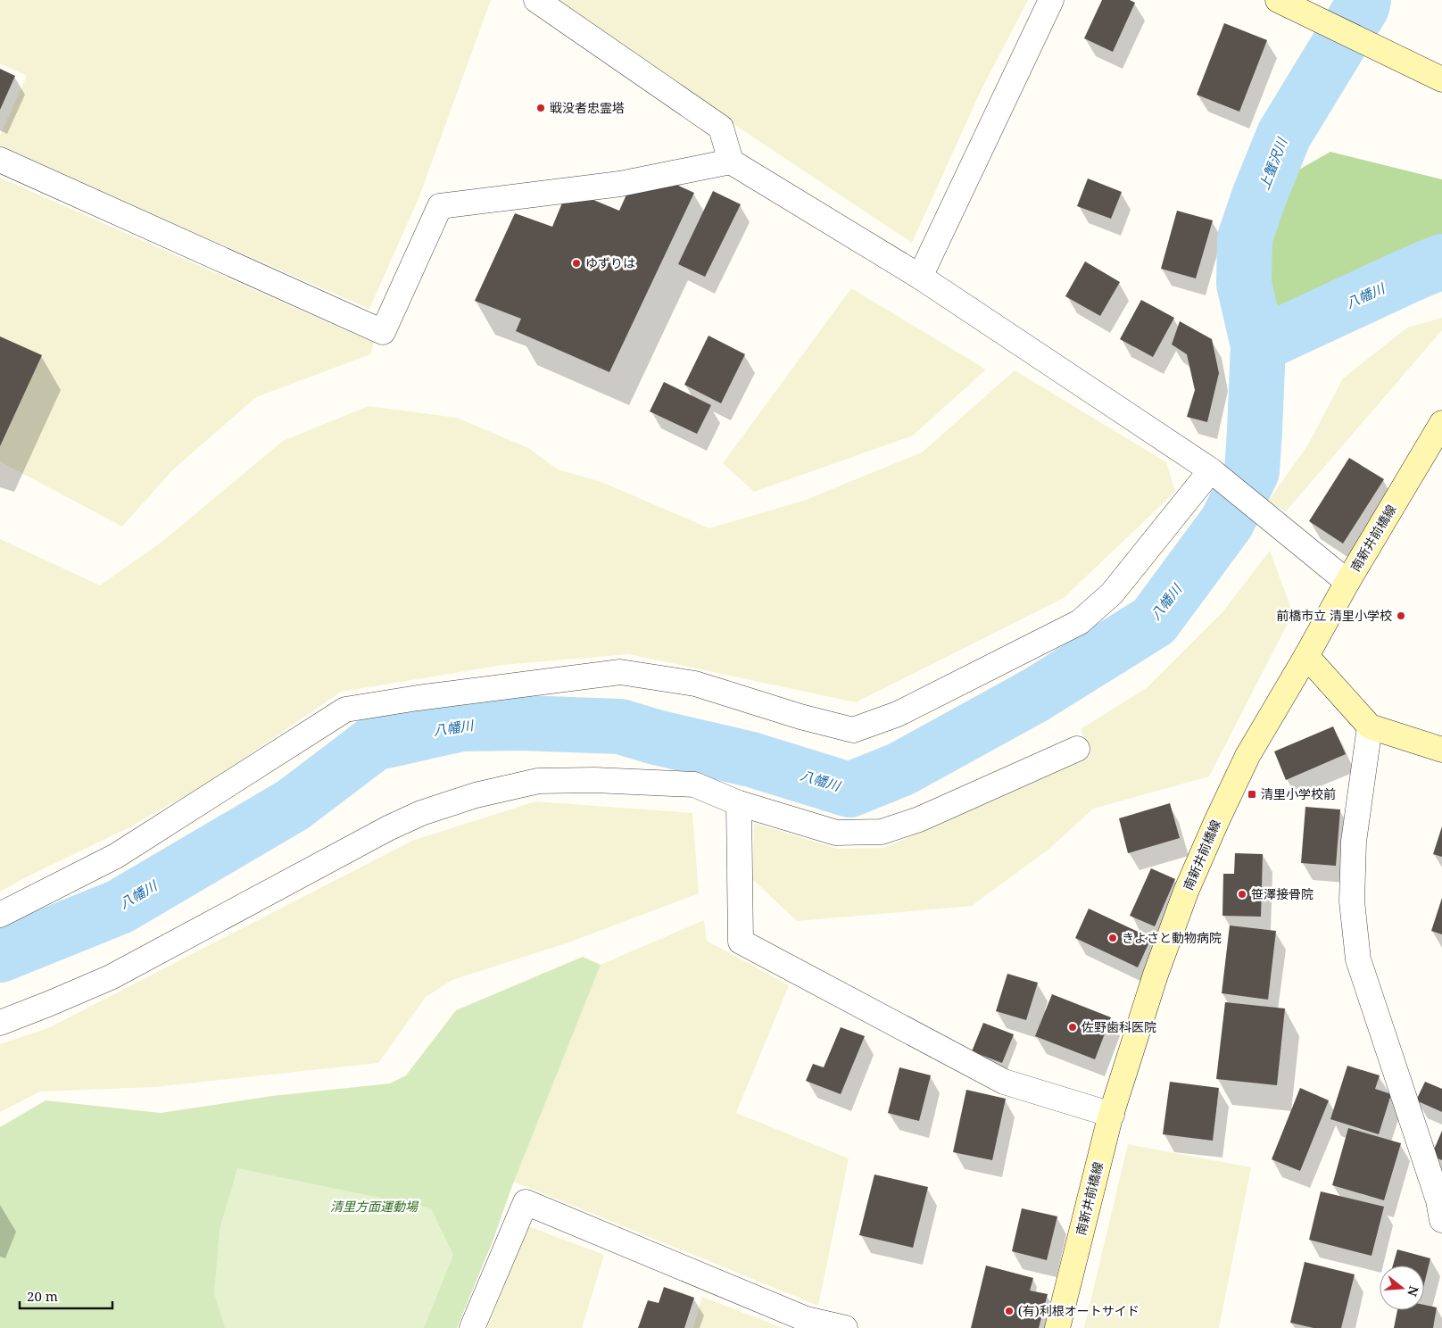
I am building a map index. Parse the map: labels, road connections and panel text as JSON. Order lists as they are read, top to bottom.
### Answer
{
  "streets": {
    "main road": ["南新井前橋線"]
  },
  "water": ["上蟹沢川", "八幡川"],
  "parks": ["清里方面運動場"],
  "places": {
    "other": [
      "戦没者忠霊塔",
      "ゆずりは",
      "前橋市立 清里小学校",
      "笹澤接骨院",
      "きよさと動物病院",
      "佐野歯科医院",
      "(有)利根オートサイド"
    ],
    "transit": ["清里小学校前"]
  },
  "scale_bar": "20 m",
  "north": "right"
}
